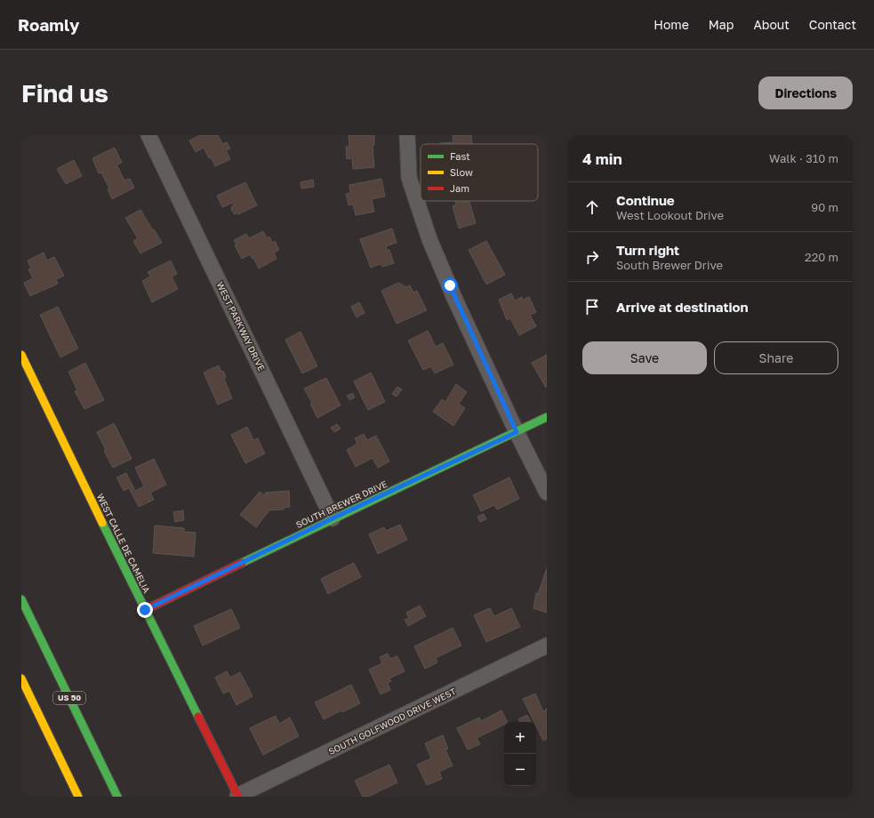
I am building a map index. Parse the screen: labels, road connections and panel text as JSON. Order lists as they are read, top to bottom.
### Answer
{
  "streets": {
    "main road": ["SOUTH BREWER DRIVE", "WEST CALLE DE CAMELIA", "US 50"],
    "street": ["WEST PARKWAY DRIVE", "SOUTH GOLFWOOD DRIVE WEST"]
  },
  "crossings": [
    ["WEST PARKWAY DRIVE", "SOUTH BREWER DRIVE"],
    ["SOUTH BREWER DRIVE", "WEST CALLE DE CAMELIA"],
    ["WEST CALLE DE CAMELIA", "SOUTH GOLFWOOD DRIVE WEST"]
  ],
  "legend": ["Fast", "Slow", "Jam"],
  "page": {
    "header": "Roamly",
    "nav": [
      "Home",
      "Map",
      "About",
      "Contact"
    ],
    "buttons": [
      "Directions",
      ["Save", "Share"]
    ],
    "title": "Find us",
    "heading": ["4 min", "Walk · 310 m"],
    "list": [
      ["Continue", "West Lookout Drive", "90 m"],
      ["Turn right", "South Brewer Drive", "220 m"],
      "Arrive at destination"
    ],
    "map_buttons": ["+", "−"]
  }
}
